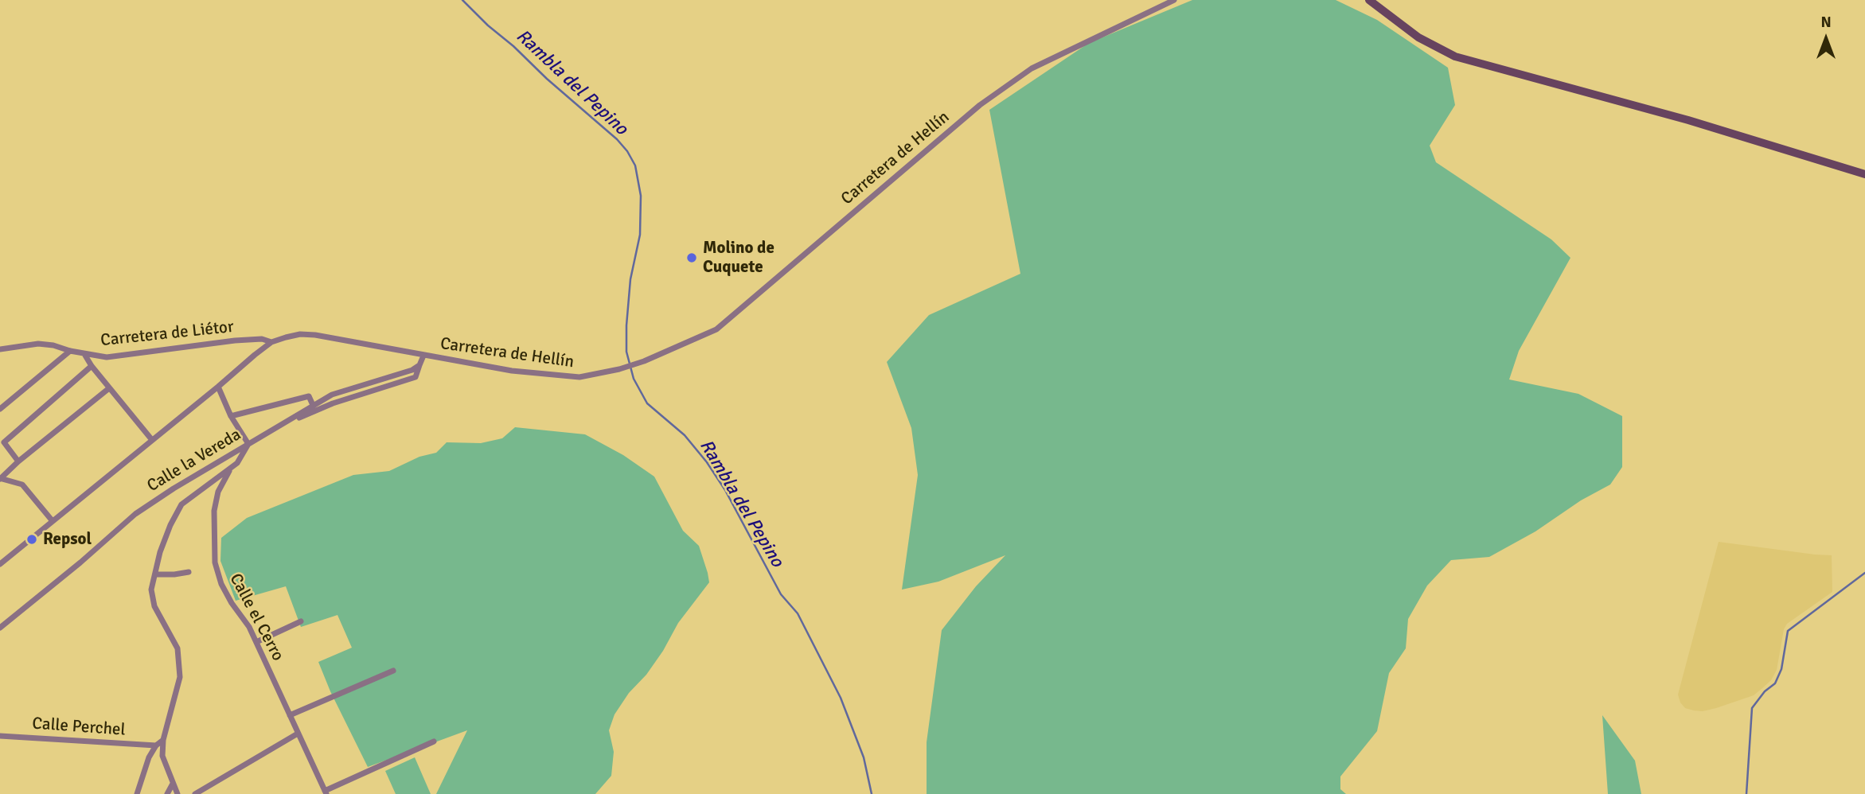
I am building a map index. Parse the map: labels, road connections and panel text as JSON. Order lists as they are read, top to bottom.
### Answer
{
  "streets": {
    "street": [
      "Carretera de Hellín",
      "Carretera de Liétor",
      "Calle la Vereda",
      "Calle el Cerro",
      "Calle Perchel"
    ]
  },
  "crossings": [
    ["Carretera de Hellín", "Carretera de Liétor"],
    ["Calle la Vereda", "Calle el Cerro"]
  ],
  "water": ["Rambla del Pepino"],
  "places": ["Molino de Cuquete", "Repsol"],
  "north": "top"
}
